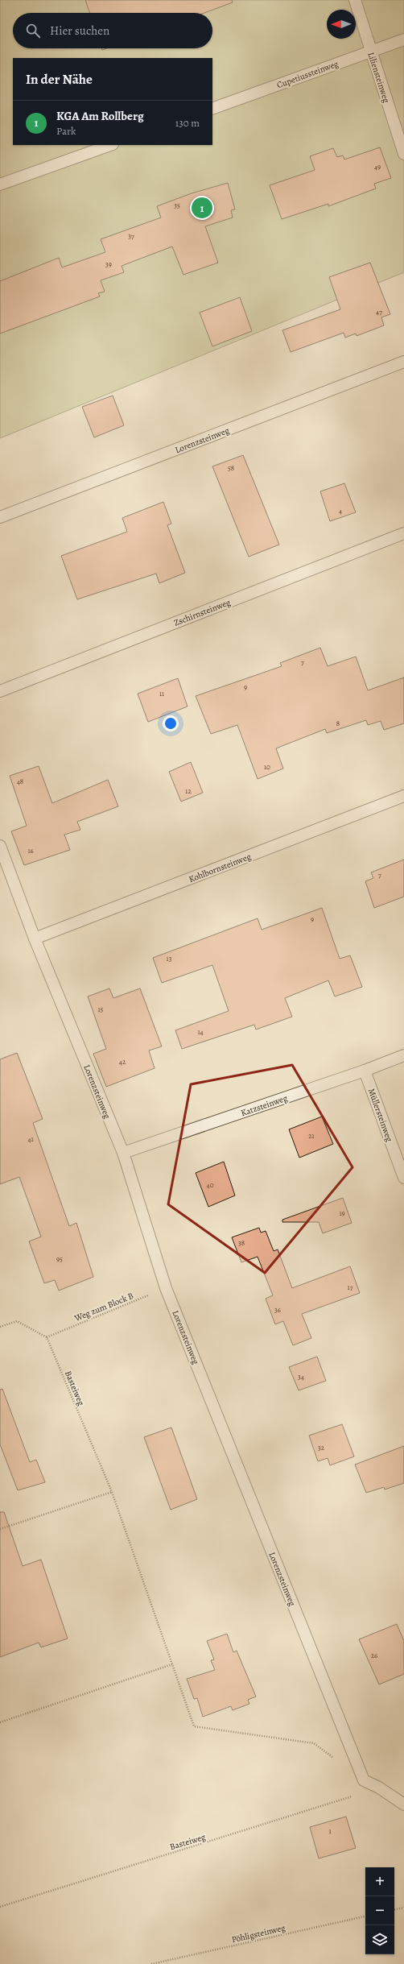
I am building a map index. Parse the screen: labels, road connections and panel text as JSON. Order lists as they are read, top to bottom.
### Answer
{
  "streets": {
    "lane": [
      "Cupetiussteinweg",
      "Liliensteinweg",
      "Lorenzsteinweg",
      "Zschirnsteinweg",
      "Kohlbornsteinweg",
      "Katzsteinweg",
      "Müllersteinweg"
    ],
    "path": ["Weg zum Block B", "Basteiweg", "Pöhligsteinweg"]
  },
  "crossings": [
    ["Cupetiussteinweg", "Liliensteinweg"],
    ["Lorenzsteinweg", "Kohlbornsteinweg"],
    ["Lorenzsteinweg", "Katzsteinweg"],
    ["Lorenzsteinweg", "Weg zum Block B"],
    ["Lorenzsteinweg", "Basteiweg"],
    ["Katzsteinweg", "Müllersteinweg"],
    ["Weg zum Block B", "Basteiweg"]
  ],
  "house_numbers": [
    "49",
    "35",
    "37",
    "39",
    "47",
    "58",
    "4",
    "7",
    "9",
    "11",
    "8",
    "10",
    "48",
    "12",
    "16",
    "7",
    "9",
    "13",
    "15",
    "14",
    "42",
    "21",
    "41",
    "40",
    "19",
    "38",
    "95",
    "17",
    "36",
    "34",
    "32",
    "26",
    "1"
  ],
  "north": "left",
  "page": {
    "search": "Hier suchen",
    "heading": "In der Nähe",
    "list": [
      {
        "mark": "1",
        "name": "KGA Am Rollberg",
        "note": "Park",
        "value": "130 m"
      }
    ],
    "pins": "1",
    "map_buttons": ["+", "−"]
  }
}
